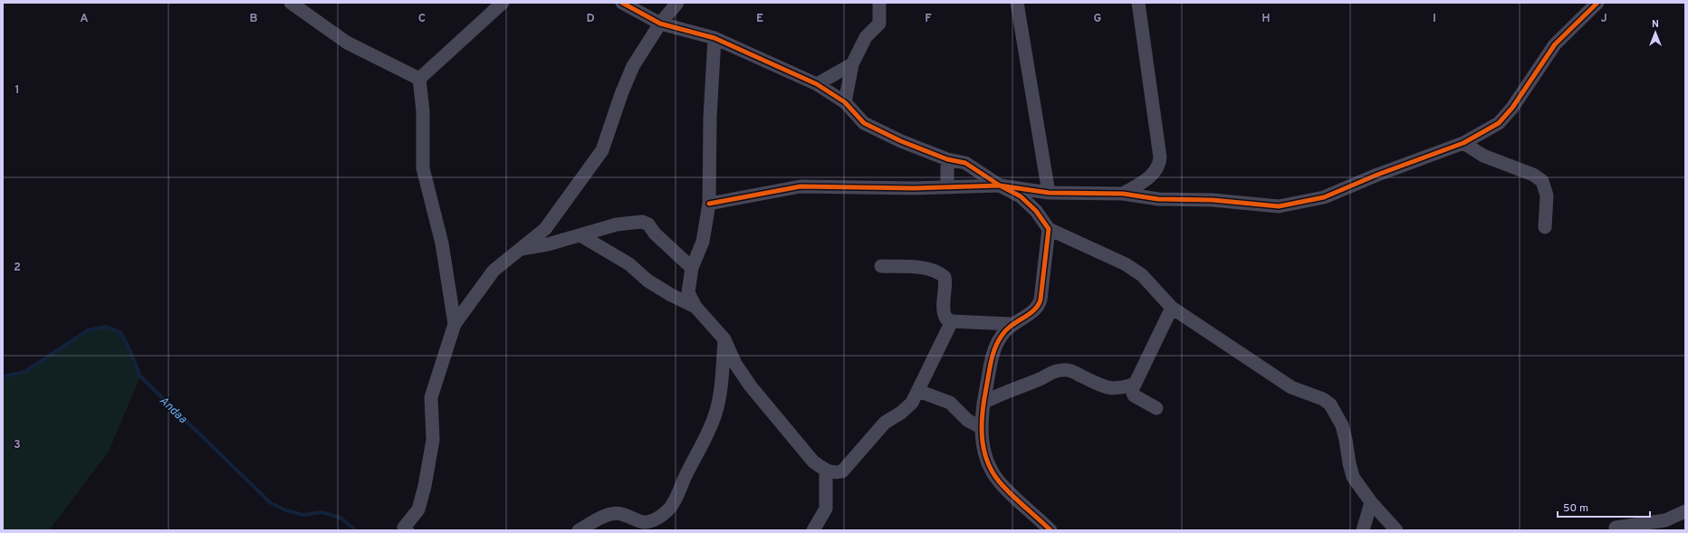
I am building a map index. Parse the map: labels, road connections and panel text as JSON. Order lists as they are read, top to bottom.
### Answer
{
  "water": ["Andaa"],
  "scale_bar": "50 m",
  "north": "top",
  "grid": {
    "columns": [
      "A",
      "B",
      "C",
      "D",
      "E",
      "F",
      "G",
      "H",
      "I",
      "J"
    ],
    "rows": ["1", "2", "3"]
  }
}
